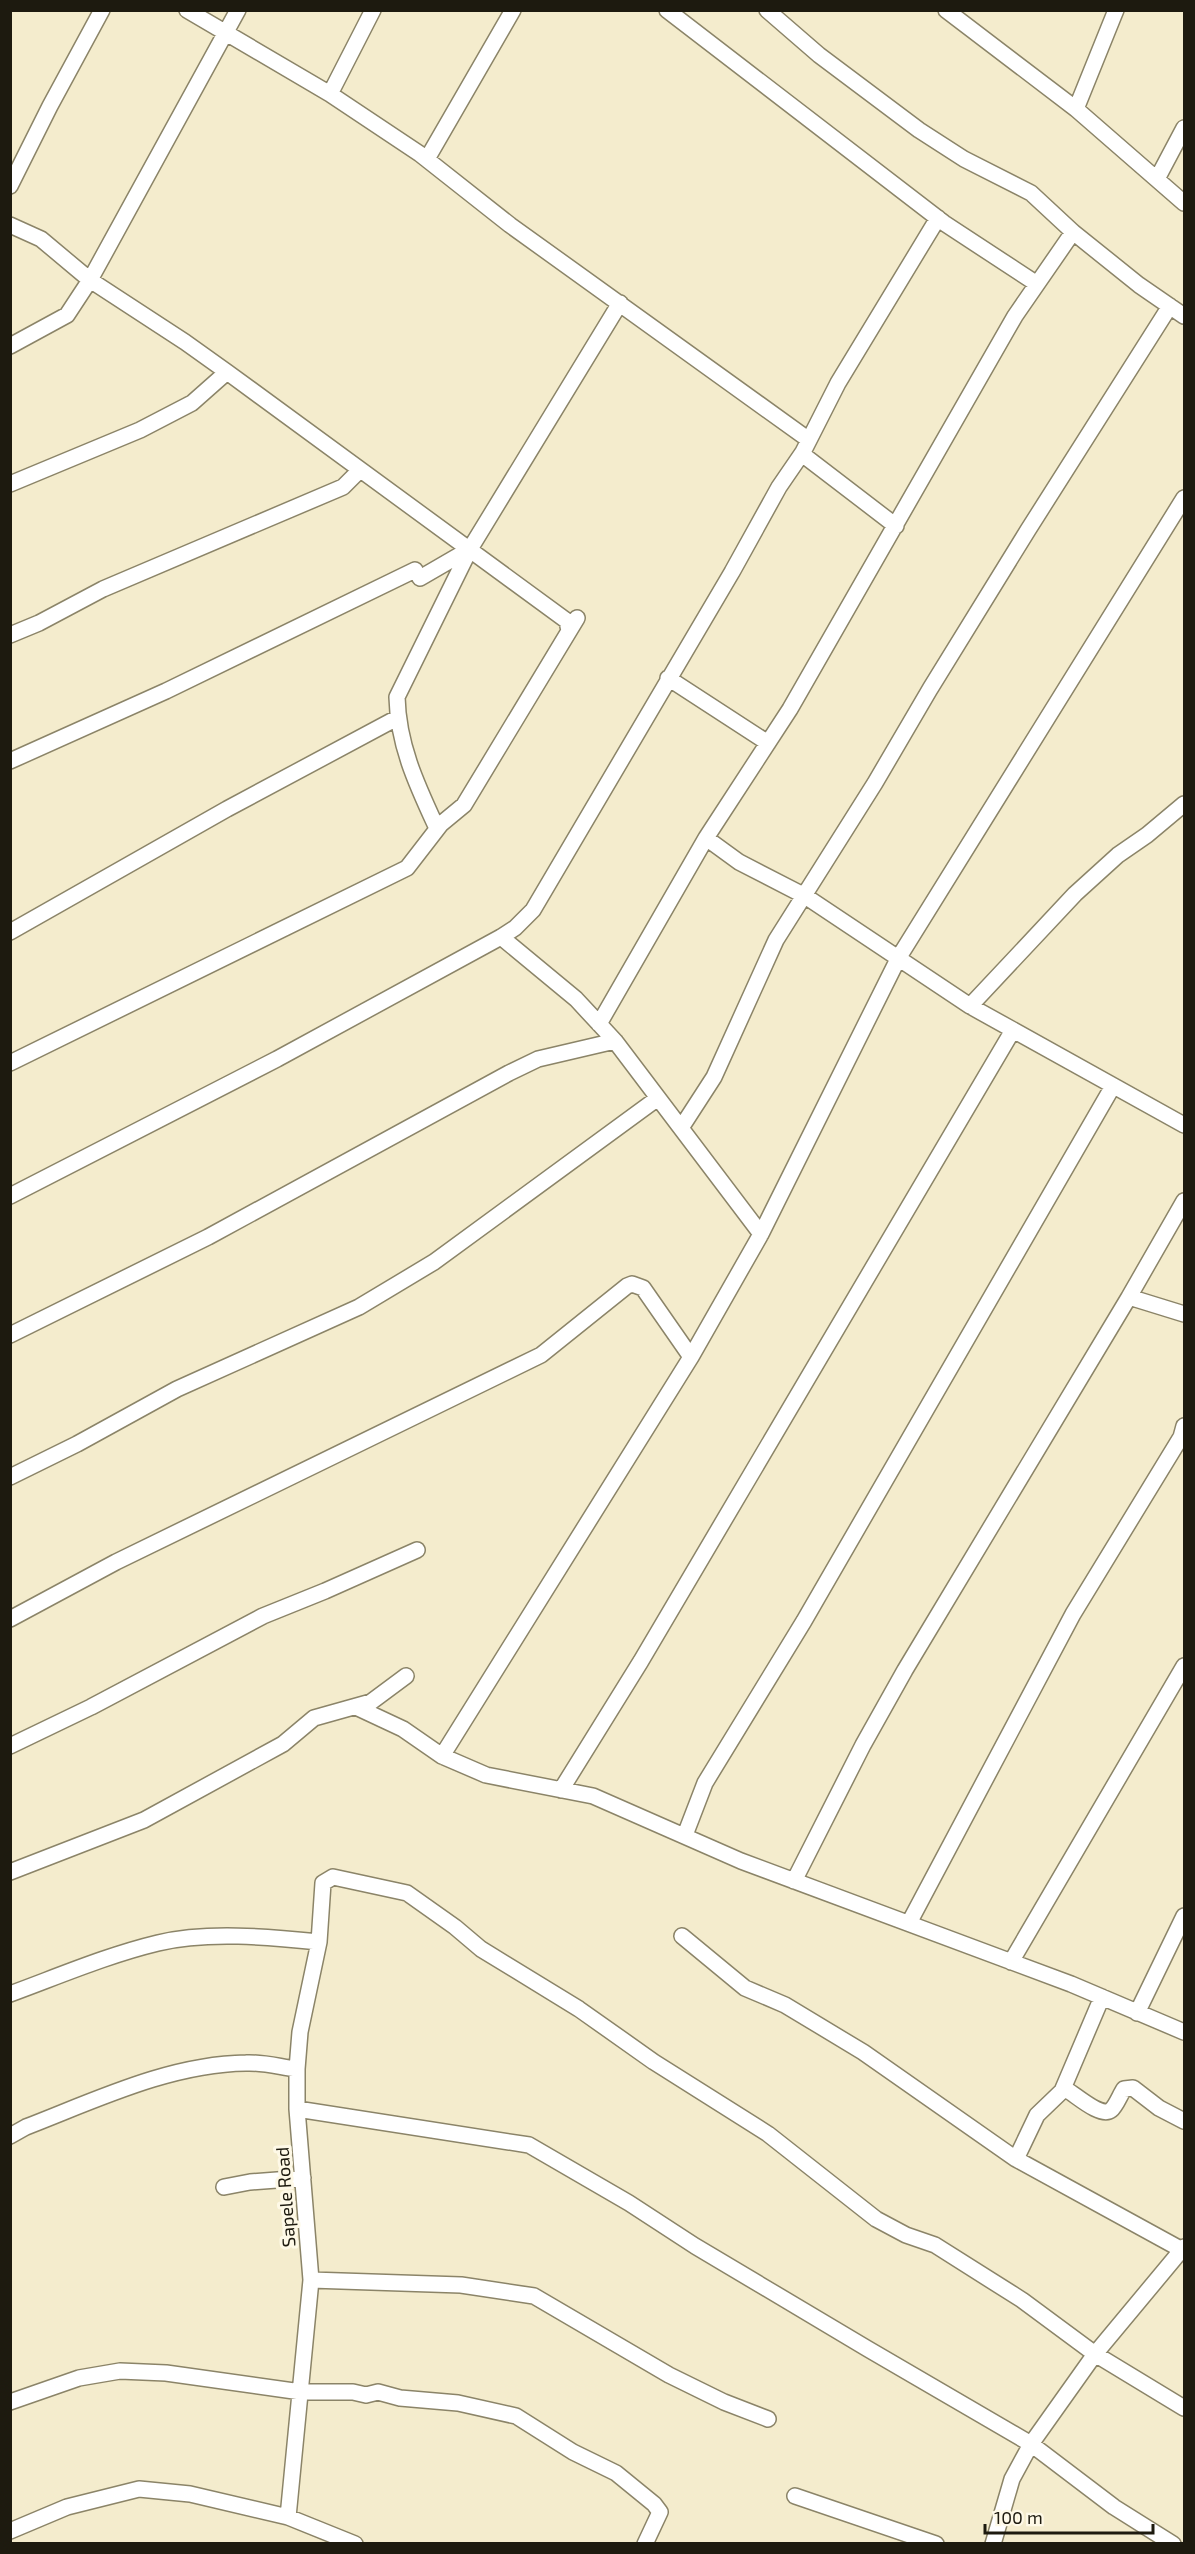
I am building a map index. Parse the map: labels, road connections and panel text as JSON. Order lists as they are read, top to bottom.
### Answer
{
  "streets": {
    "street": ["Sapele Road"]
  },
  "scale_bar": "100 m"
}
